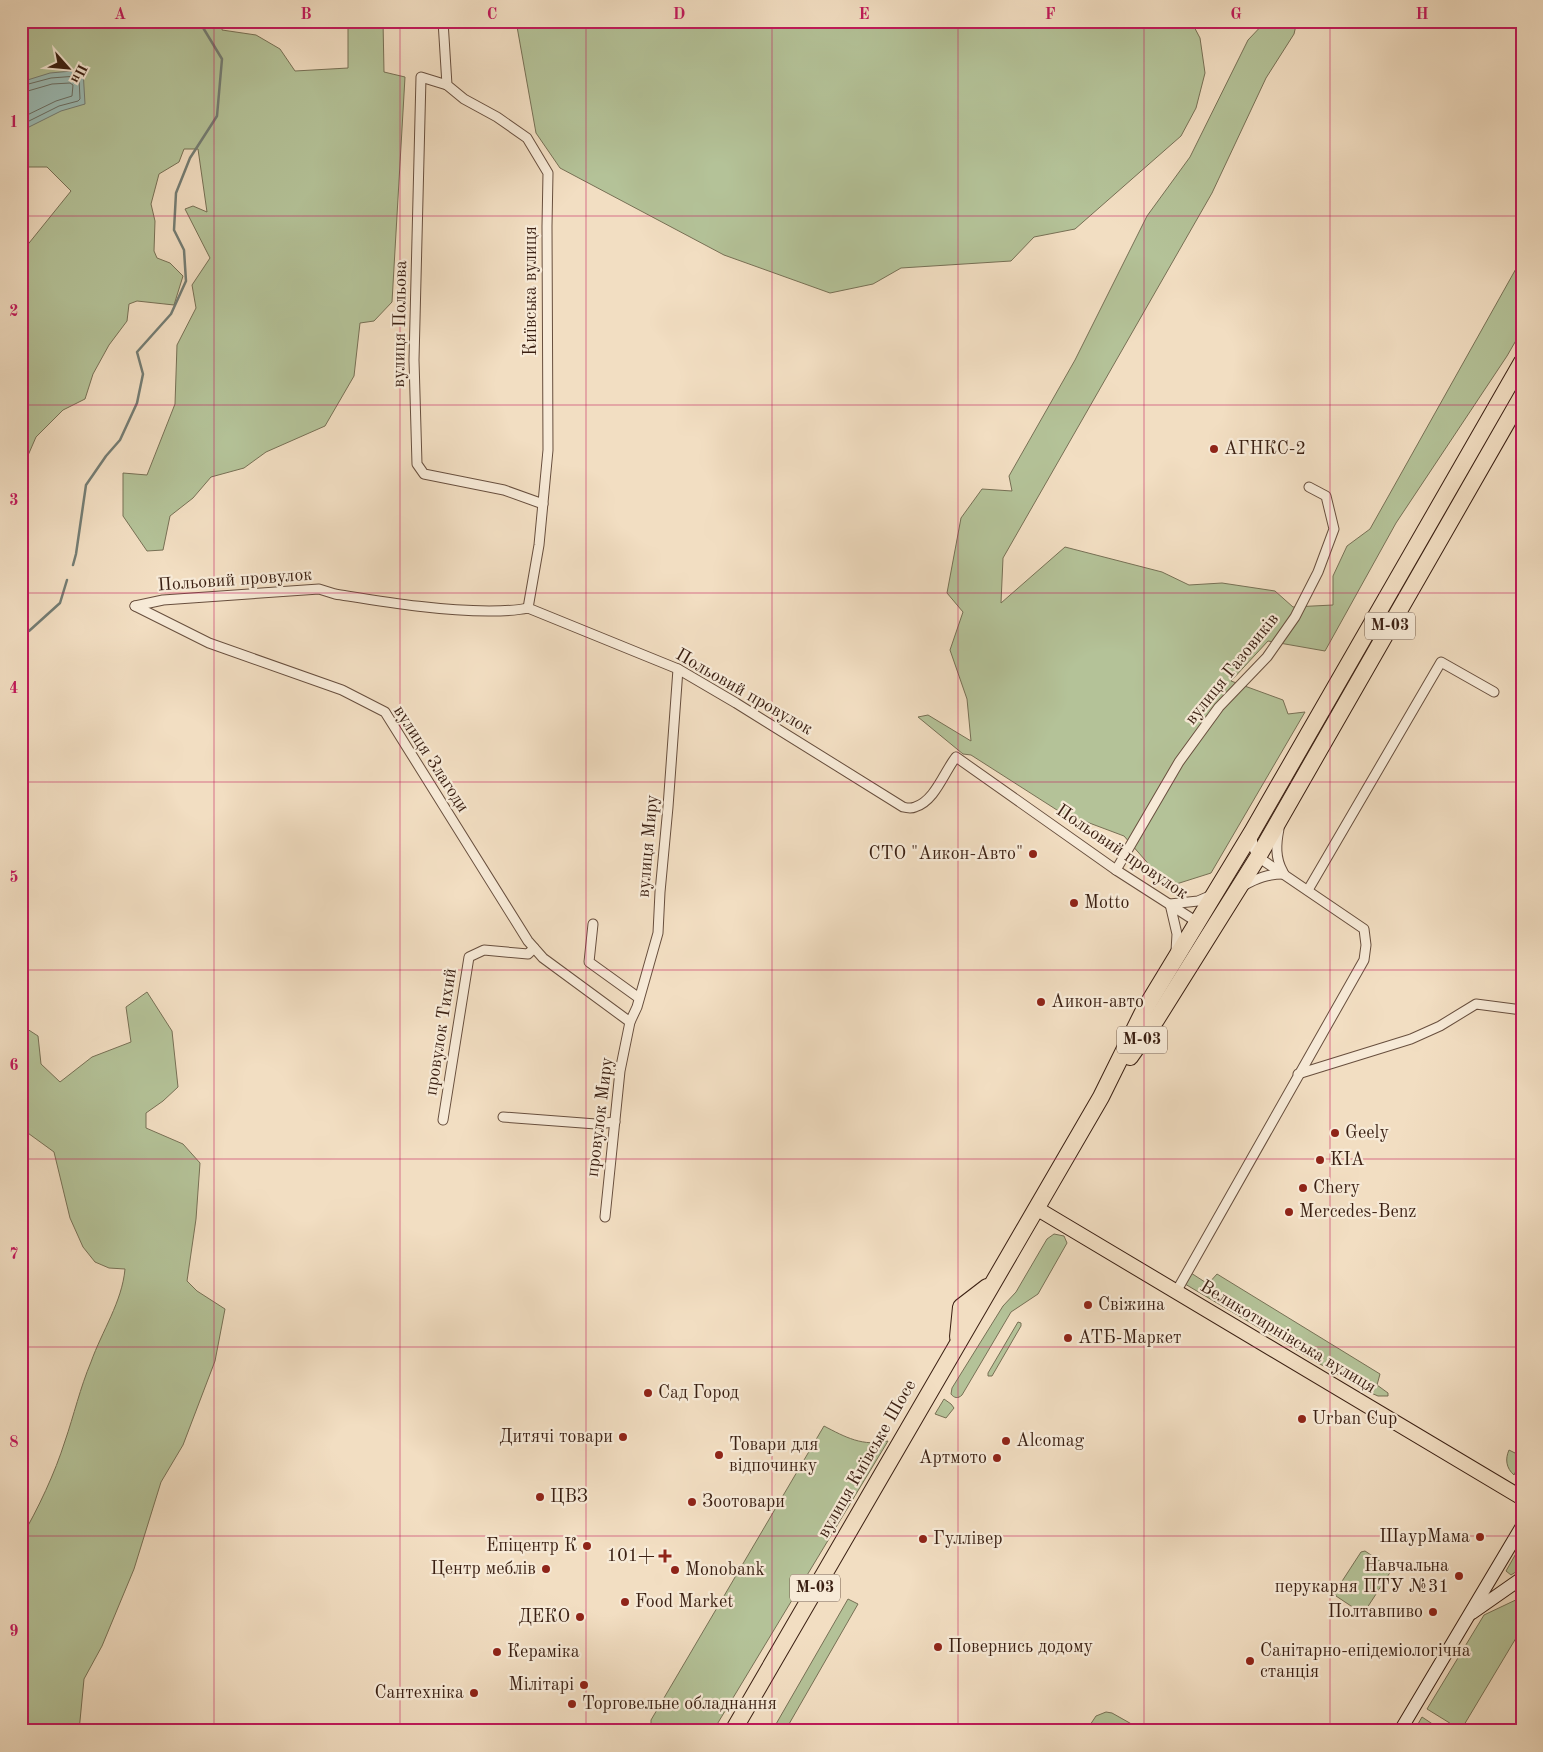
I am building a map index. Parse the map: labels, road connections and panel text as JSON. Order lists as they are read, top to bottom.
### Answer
{
  "streets": {
    "highway": ["М-03", "вулиця Київське Шосе"],
    "main road": ["Великотирнівська вулиця"],
    "street": [
      "Київська вулиця",
      "вулиця Польова",
      "Польовий провулок",
      "вулиця Газовиків",
      "вулиця Злагоди",
      "вулиця Миру",
      "провулок Тихий",
      "провулок Миру"
    ]
  },
  "crossings": [
    ["Київська вулиця", "вулиця Польова"],
    ["Київська вулиця", "Польовий провулок"],
    ["Польовий провулок", "М-03"],
    ["Польовий провулок", "вулиця Газовиків"],
    ["Польовий провулок", "вулиця Злагоди"],
    ["Польовий провулок", "вулиця Миру"],
    ["М-03", "Великотирнівська вулиця"],
    ["М-03", "вулиця Київське Шосе"],
    ["вулиця Злагоди", "вулиця Миру"],
    ["вулиця Злагоди", "провулок Тихий"],
    ["вулиця Злагоди", "провулок Миру"],
    ["вулиця Миру", "провулок Миру"],
    ["Великотирнівська вулиця", "вулиця Київське Шосе"]
  ],
  "places": {
    "other": [
      "АГНКС-2",
      "СТО \"Аикон-Авто\"",
      "Motto",
      "Аикон-авто",
      "Geely",
      "KIA",
      "Chery",
      "Mercedes-Benz",
      "Свіжина",
      "АТБ-Маркет",
      "Сад Город",
      "Urban Cup",
      "Дитячі товари",
      "Alcomag",
      "Товари для відпочинку",
      "Артмото",
      "ЦВЗ",
      "Зоотовари",
      "ШаурМама",
      "Гуллівер",
      "Епіцентр К",
      "Центр меблів",
      "Monobank",
      "Навчальна перукарня ПТУ №31",
      "Food Market",
      "Полтавпиво",
      "ДЕКО",
      "Повернись додому",
      "Кераміка",
      "Санітарно-епідеміологічна станція",
      "Мілітарі",
      "Сантехніка",
      "Торговельне обладнання"
    ],
    "health": ["101+"]
  },
  "north": "bottom right",
  "grid": {
    "columns": [
      "A",
      "B",
      "C",
      "D",
      "E",
      "F",
      "G",
      "H"
    ],
    "rows": [
      "1",
      "2",
      "3",
      "4",
      "5",
      "6",
      "7",
      "8",
      "9"
    ]
  }
}
